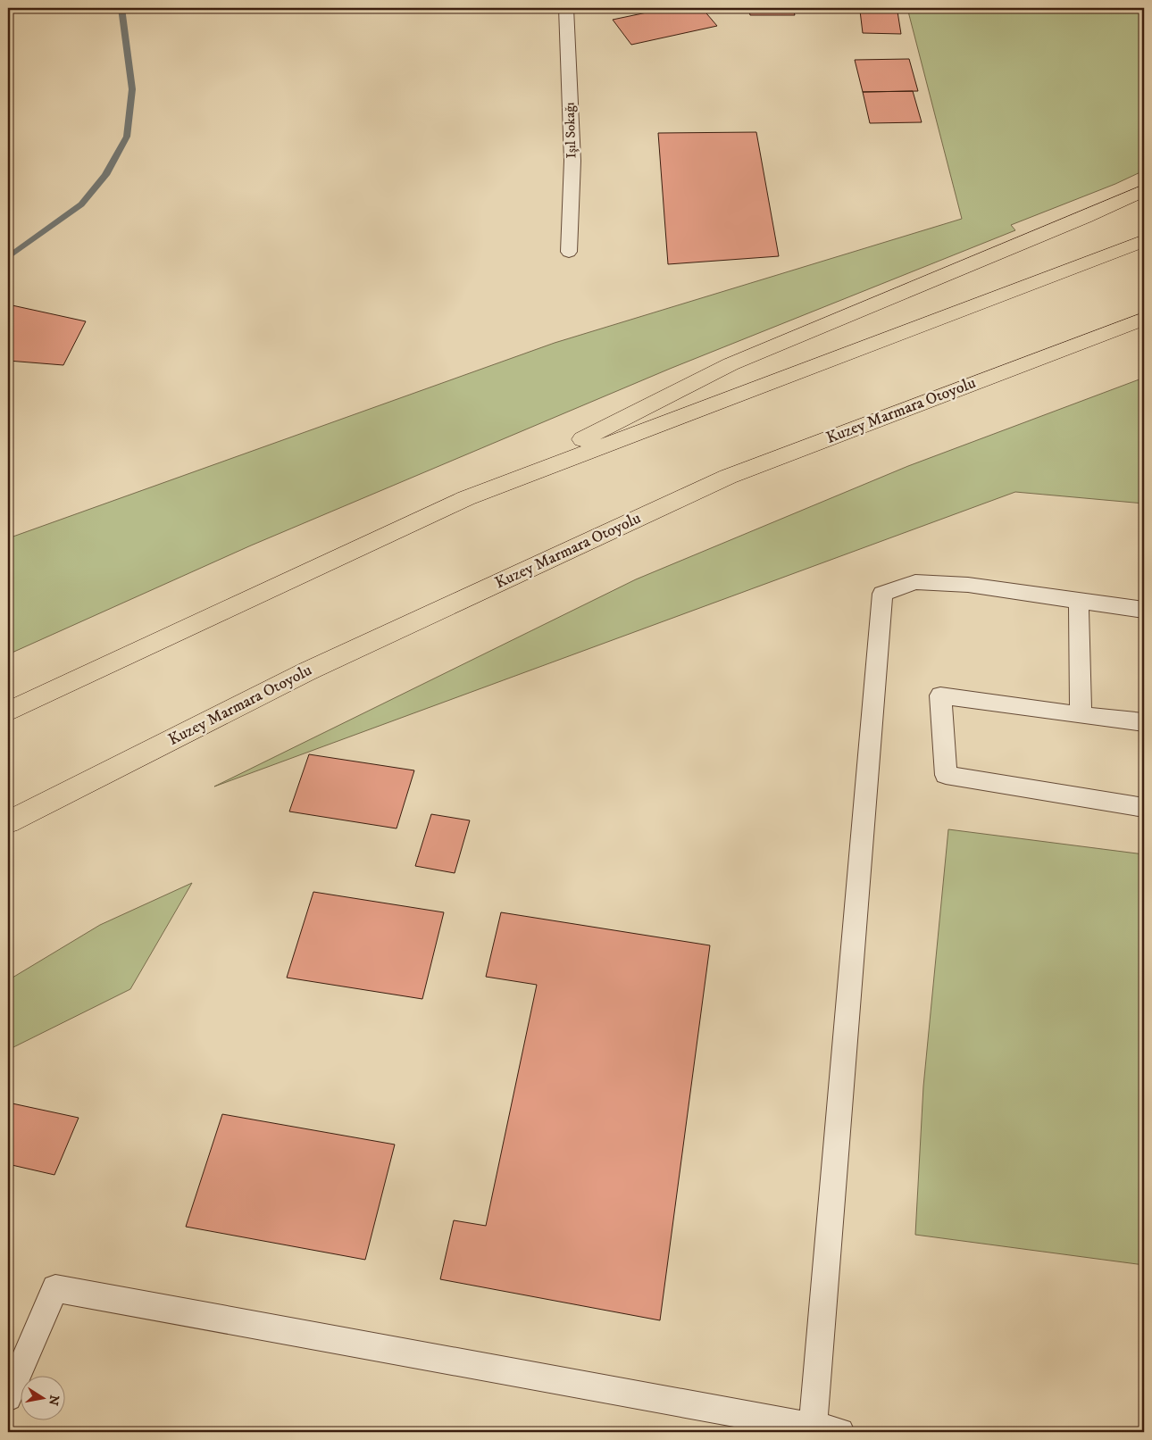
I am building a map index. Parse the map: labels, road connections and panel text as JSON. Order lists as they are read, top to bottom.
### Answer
{
  "streets": {
    "highway": ["Kuzey Marmara Otoyolu"],
    "lane": ["Işıl Sokağı"]
  },
  "north": "right"
}
